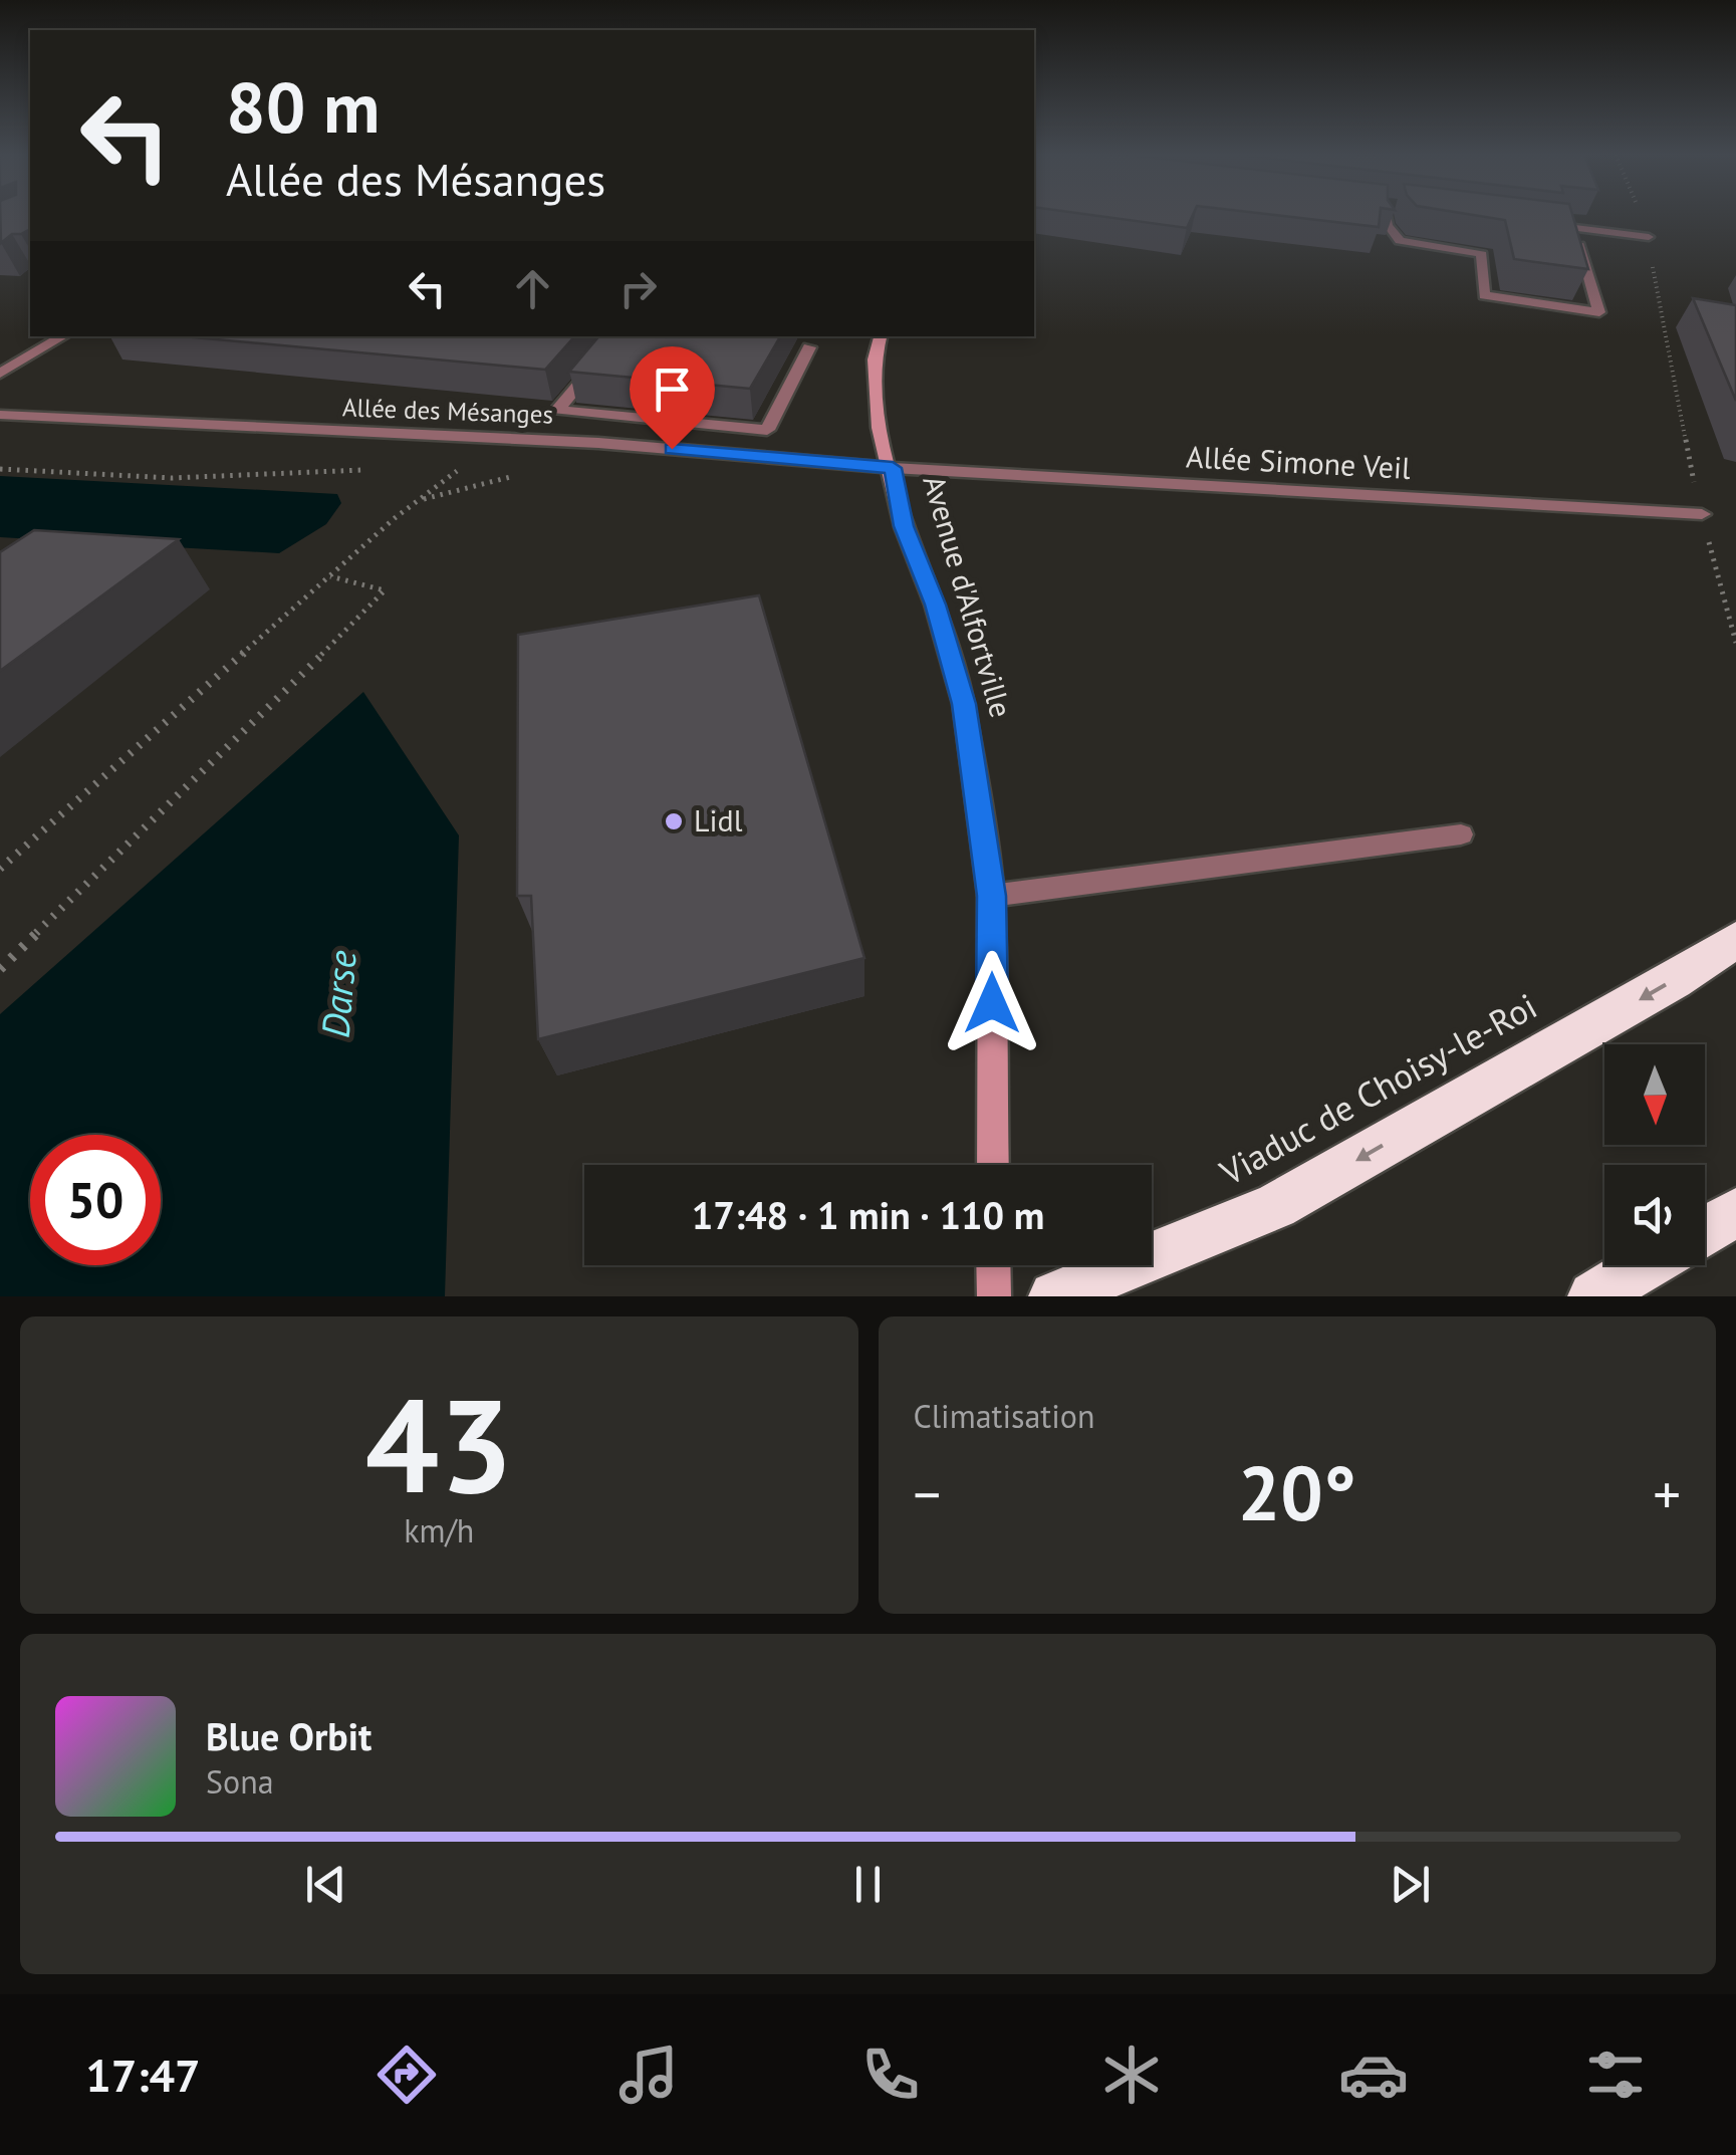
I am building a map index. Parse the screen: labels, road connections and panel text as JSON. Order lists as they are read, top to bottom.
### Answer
{
  "streets": {
    "highway": ["Viaduc de Choisy-le-Roi"],
    "main road": ["Avenue d'Alfortville"],
    "street": ["Allée des Mésanges", "Allée Simone Veil"]
  },
  "crossings": [
    ["Allée des Mésanges", "Allée Simone Veil"],
    ["Allée des Mésanges", "Avenue d'Alfortville"],
    ["Allée Simone Veil", "Avenue d'Alfortville"]
  ],
  "one_way": ["Viaduc de Choisy-le-Roi"],
  "water": ["Darse"],
  "places": ["Lidl"],
  "north": "bottom",
  "page": {
    "turn": ["80 m", "Allée des Mésanges"],
    "limit": "50",
    "trip": "17:48 · 1 min · 110 m",
    "tile": [
      ["43", "km/h"],
      "Climatisation"
    ],
    "heat": ["−", "20°", "+"],
    "song": ["Blue Orbit", "Sona"],
    "tabs": "17:47"
  }
}
